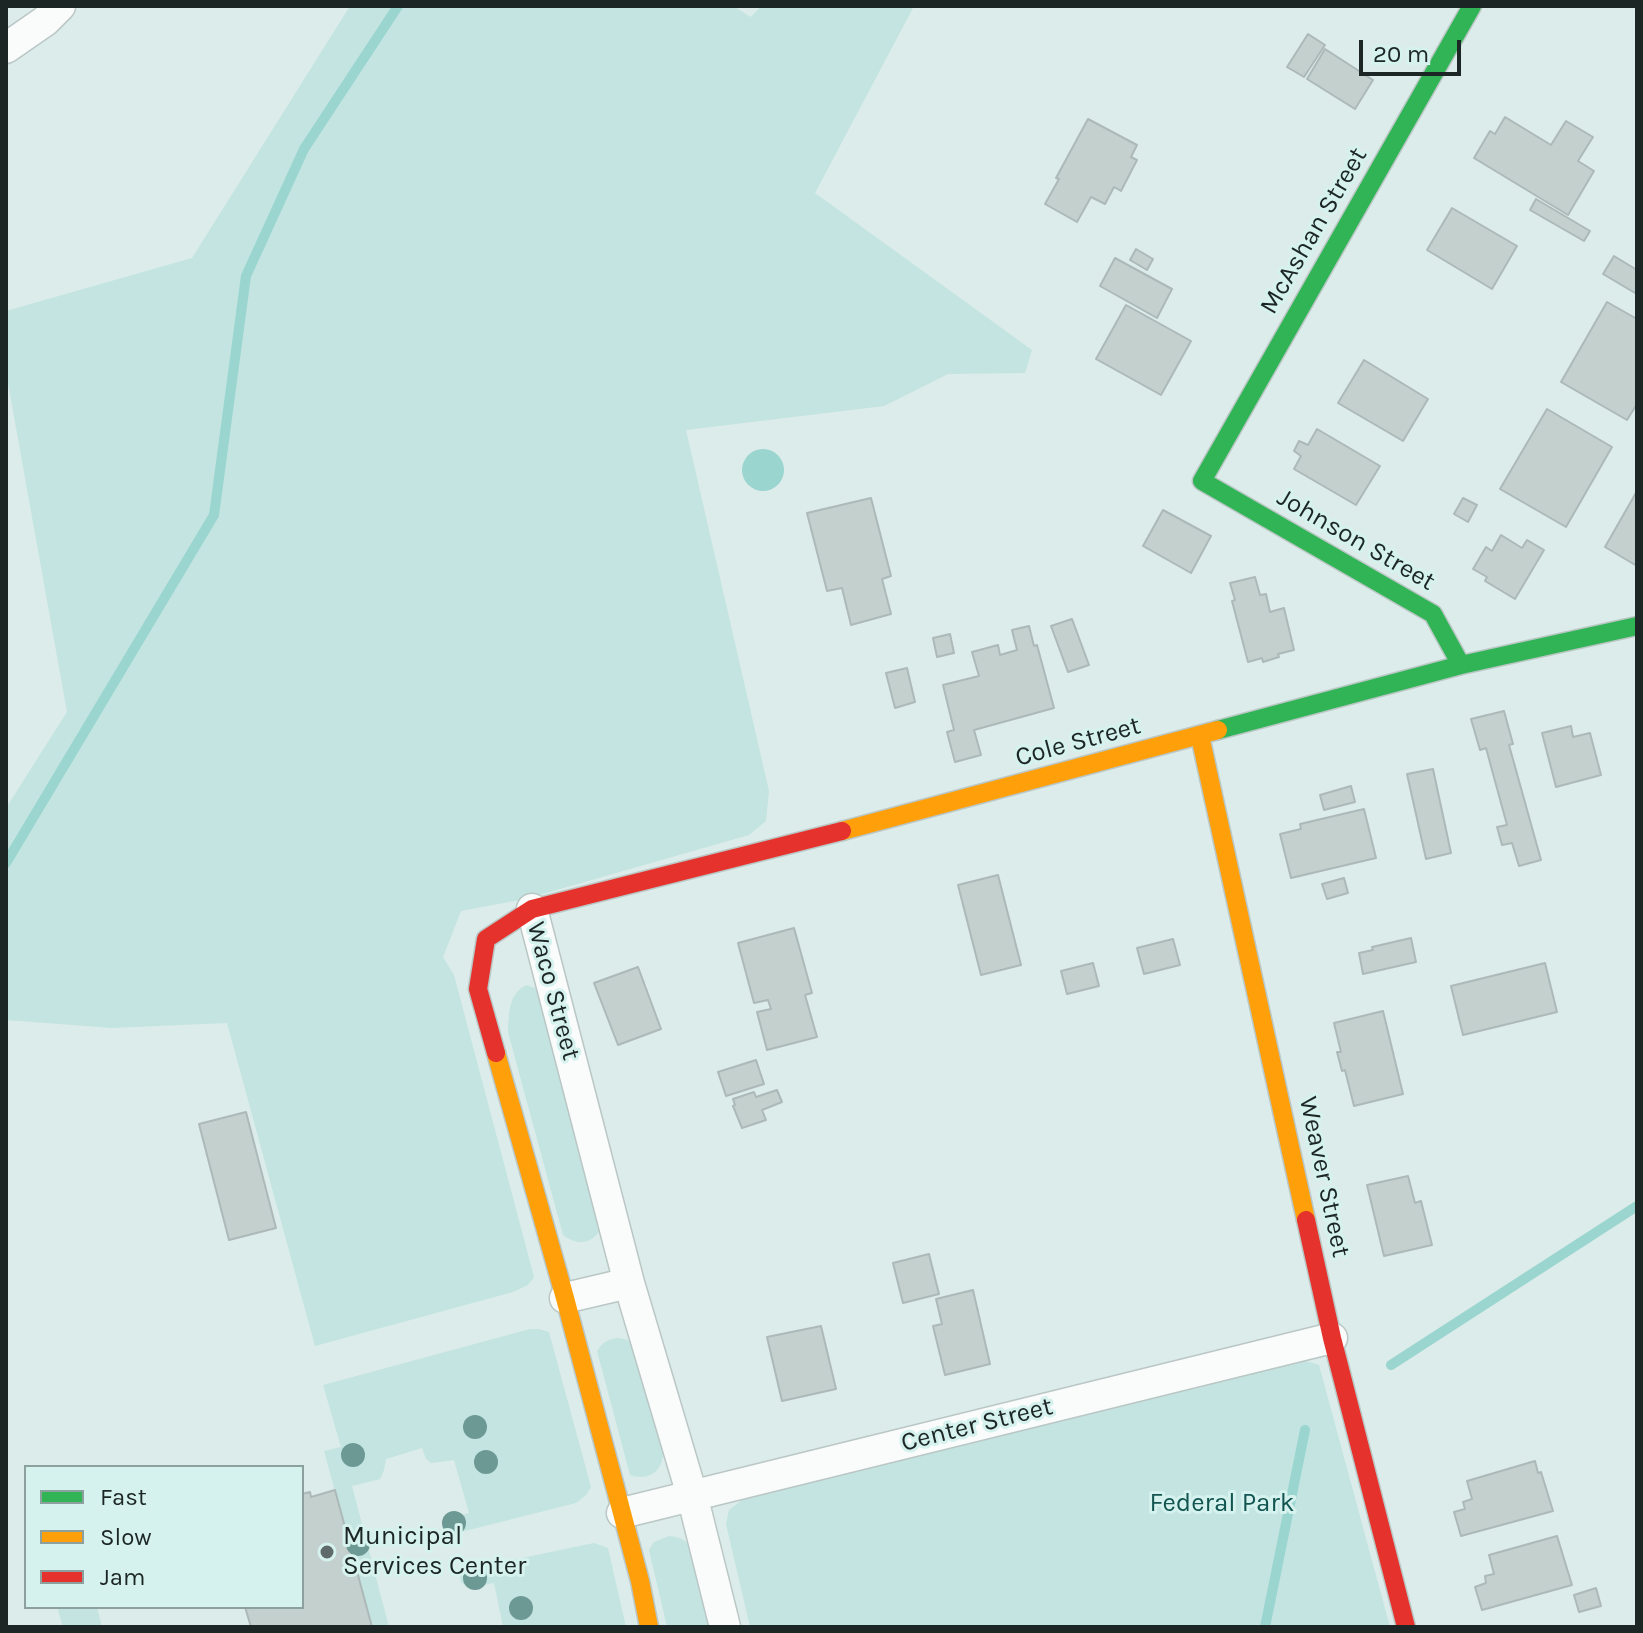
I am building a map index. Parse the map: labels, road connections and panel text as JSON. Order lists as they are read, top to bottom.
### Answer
{
  "streets": {
    "street": [
      "McAshan Street",
      "Johnson Street",
      "Cole Street",
      "Waco Street",
      "Weaver Street",
      "Center Street"
    ]
  },
  "crossings": [
    ["McAshan Street", "Johnson Street"],
    ["Johnson Street", "Cole Street"],
    ["Cole Street", "Waco Street"],
    ["Cole Street", "Weaver Street"],
    ["Waco Street", "Center Street"],
    ["Weaver Street", "Center Street"]
  ],
  "parks": ["Federal Park"],
  "places": ["Municipal Services Center"],
  "legend": ["Fast", "Slow", "Jam"],
  "scale_bar": "20 m"
}
